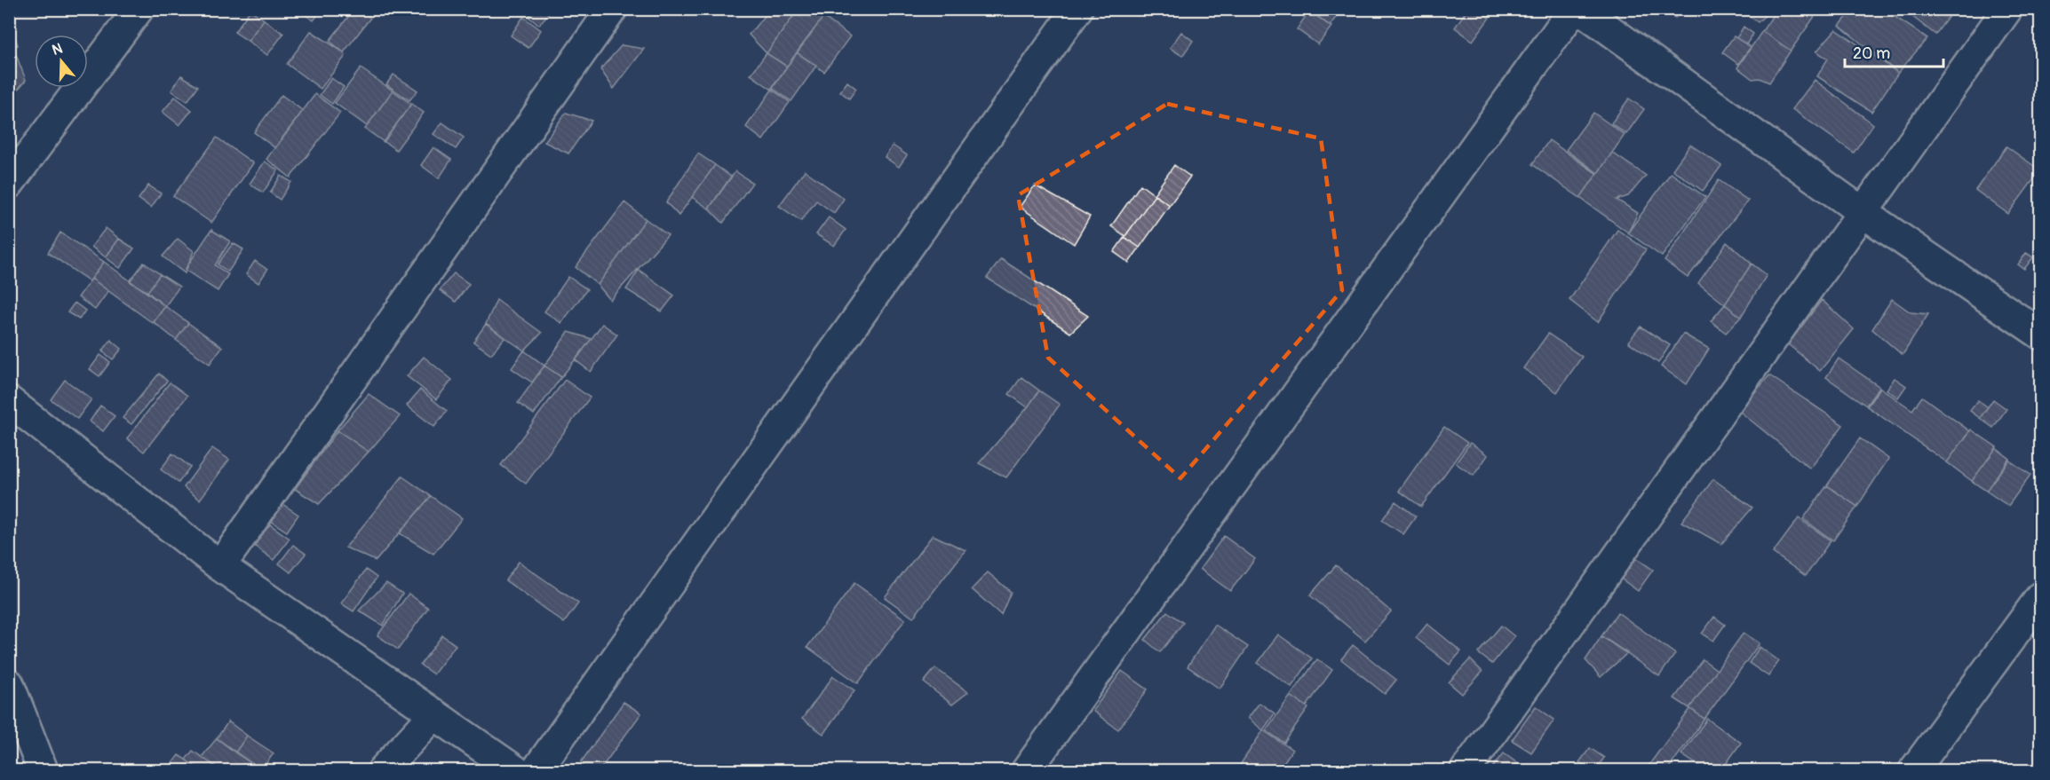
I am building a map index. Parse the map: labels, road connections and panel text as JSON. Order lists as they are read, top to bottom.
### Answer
{
  "scale_bar": "20 m",
  "north": "top"
}
